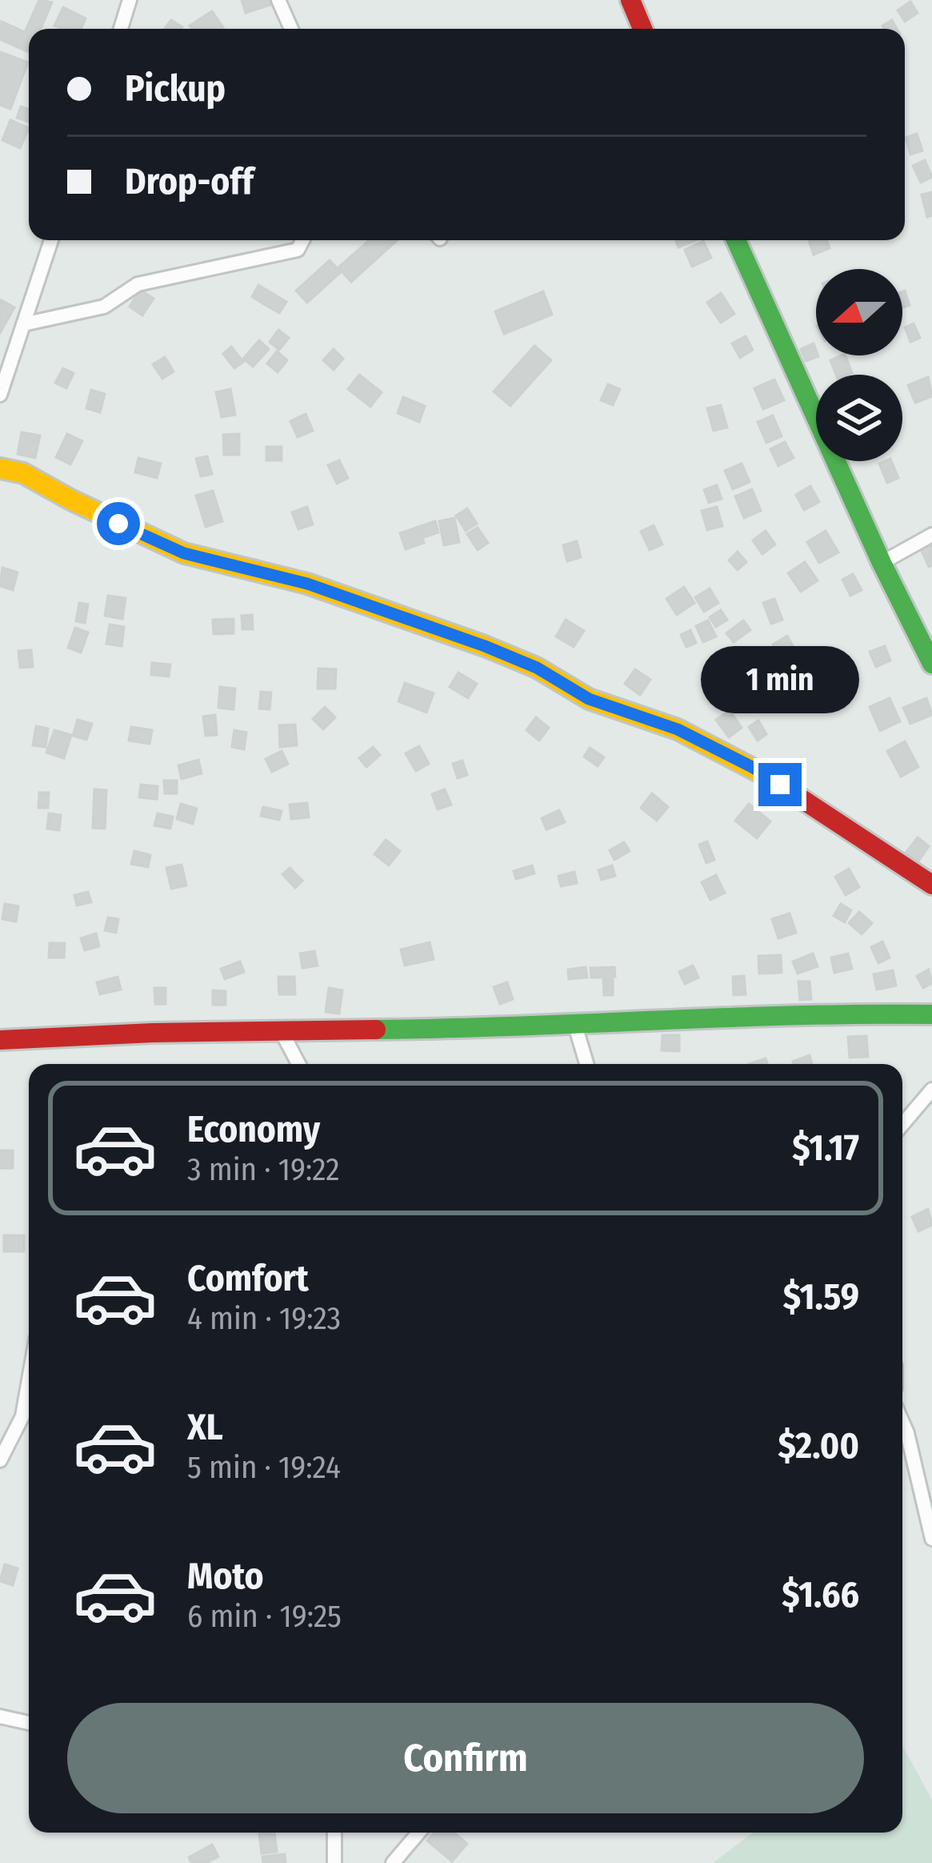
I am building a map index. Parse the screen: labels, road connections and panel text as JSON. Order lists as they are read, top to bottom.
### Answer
{
  "north": "left",
  "page": {
    "banner": ["Pickup", "Drop-off"],
    "bubble": "1 min",
    "list": [
      {
        "name": "Economy",
        "note": "3 min · 19:22",
        "value": "$1.17"
      },
      {
        "name": "Comfort",
        "note": "4 min · 19:23",
        "value": "$1.59"
      },
      {
        "name": "XL",
        "note": "5 min · 19:24",
        "value": "$2.00"
      },
      {
        "name": "Moto",
        "note": "6 min · 19:25",
        "value": "$1.66"
      }
    ],
    "buttons": "Confirm"
  }
}
